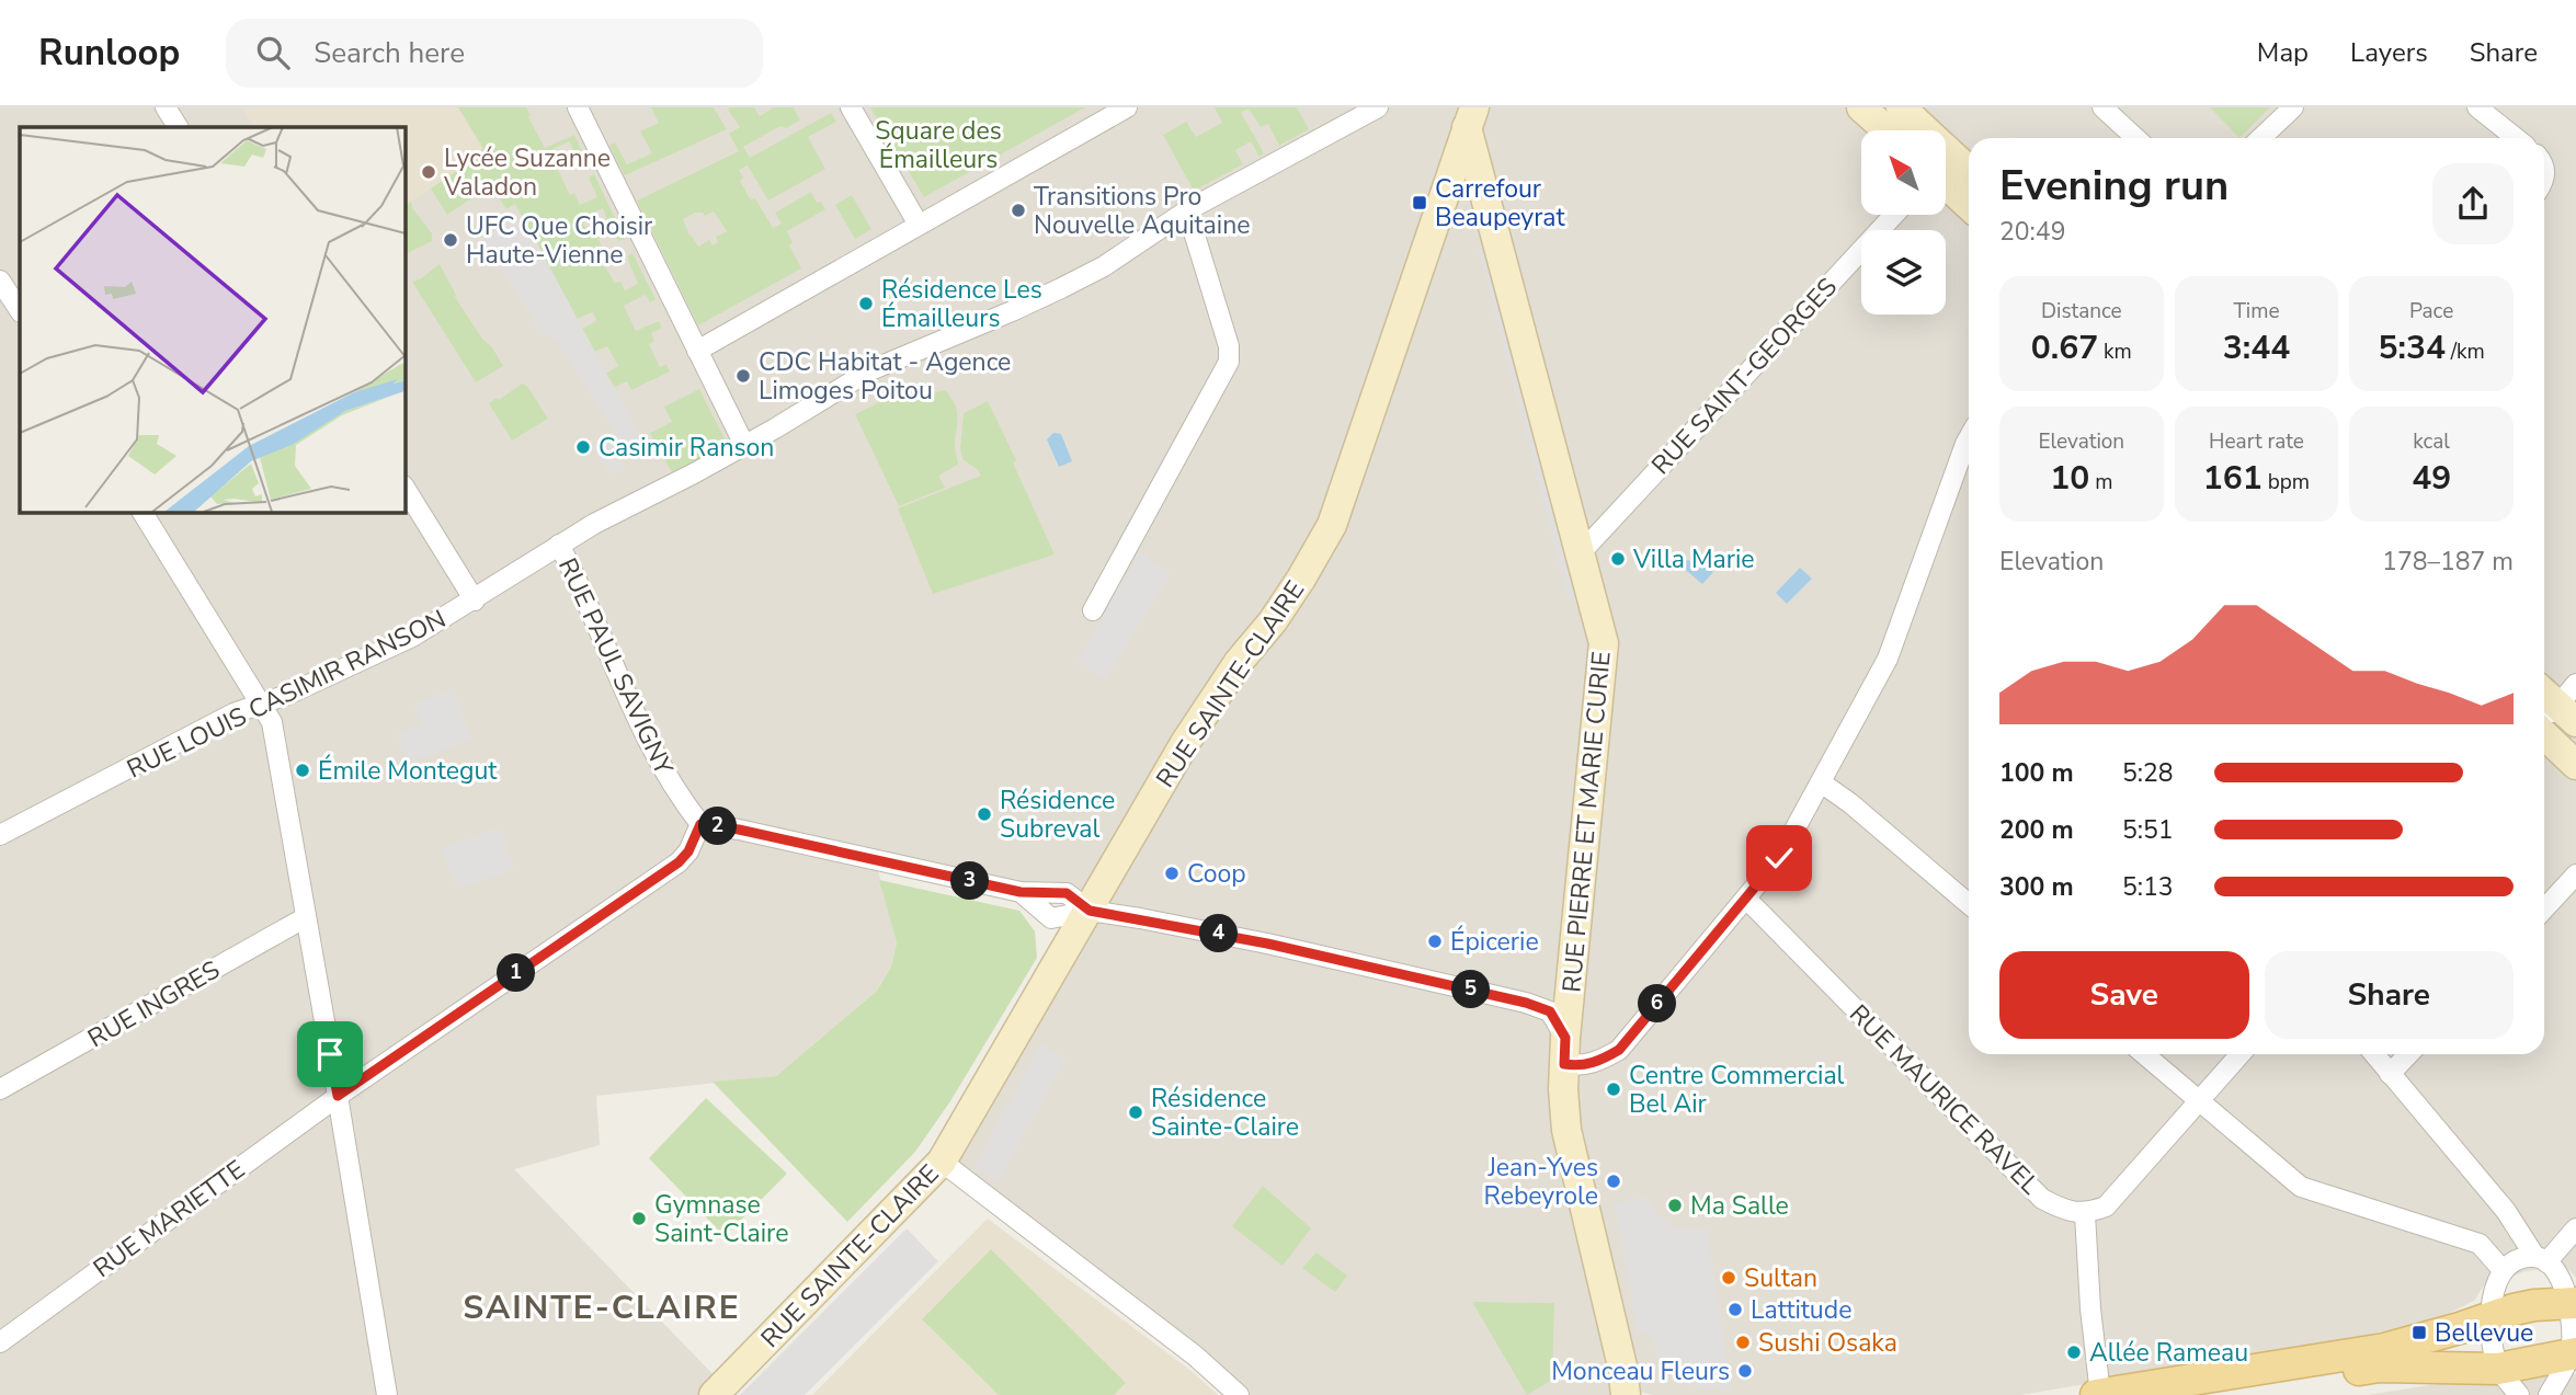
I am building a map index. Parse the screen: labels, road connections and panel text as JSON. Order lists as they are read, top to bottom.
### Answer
{
  "streets": {
    "street": [
      "RUE SAINT-GEORGES",
      "RUE PAUL SAVIGNY",
      "RUE SAINTE-CLAIRE",
      "RUE LOUIS CASIMIR RANSON",
      "RUE PIERRE ET MARIE CURIE",
      "RUE INGRES",
      "RUE MAURICE RAVEL",
      "RUE MARIETTE"
    ]
  },
  "crossings": [
    ["RUE SAINT-GEORGES", "RUE PIERRE ET MARIE CURIE"],
    ["RUE PAUL SAVIGNY", "RUE LOUIS CASIMIR RANSON"],
    ["RUE PAUL SAVIGNY", "RUE MARIETTE"],
    ["RUE SAINTE-CLAIRE", "RUE PIERRE ET MARIE CURIE"]
  ],
  "districts": ["SAINTE-CLAIRE"],
  "parks": ["Square des Émailleurs"],
  "places": {
    "other": [
      "Lycée Suzanne Valadon",
      "Transitions Pro Nouvelle Aquitaine",
      "UFC Que Choisir Haute-Vienne",
      "Résidence Les Émailleurs",
      "CDC Habitat - Agence Limoges Poitou",
      "Casimir Ranson",
      "Villa Marie",
      "Émile Montegut",
      "Résidence Subreval",
      "Coop",
      "Épicerie",
      "Centre Commercial Bel Air",
      "Résidence Sainte-Claire",
      "Jean-Yves Rebeyrole",
      "Ma Salle",
      "Gymnase Saint-Claire",
      "Sultan",
      "Lattitude",
      "Sushi Osaka",
      "Allée Rameau",
      "Monceau Fleurs"
    ],
    "transit": ["Carrefour Beaupeyrat", "Bellevue"]
  },
  "north": "top left",
  "page": {
    "header": "Runloop",
    "search": "Search here",
    "nav": ["Map", "Layers", "Share"],
    "heading": ["Evening run", "20:49"],
    "stats": [
      ["Distance", "0.67 km"],
      ["Time", "3:44"],
      ["Pace", "5:34 /km"],
      ["Elevation", "10 m"],
      ["Heart rate", "161 bpm"],
      ["kcal", "49"]
    ],
    "chart": ["Elevation", "178–187 m"],
    "list": [
      {
        "name": "100 m",
        "note": "5:28"
      },
      {
        "name": "200 m",
        "note": "5:51"
      },
      {
        "name": "300 m",
        "note": "5:13"
      }
    ],
    "pins": [
      "2",
      "3",
      "4",
      "1",
      "5",
      "6"
    ],
    "buttons": ["Save", "Share"]
  }
}
